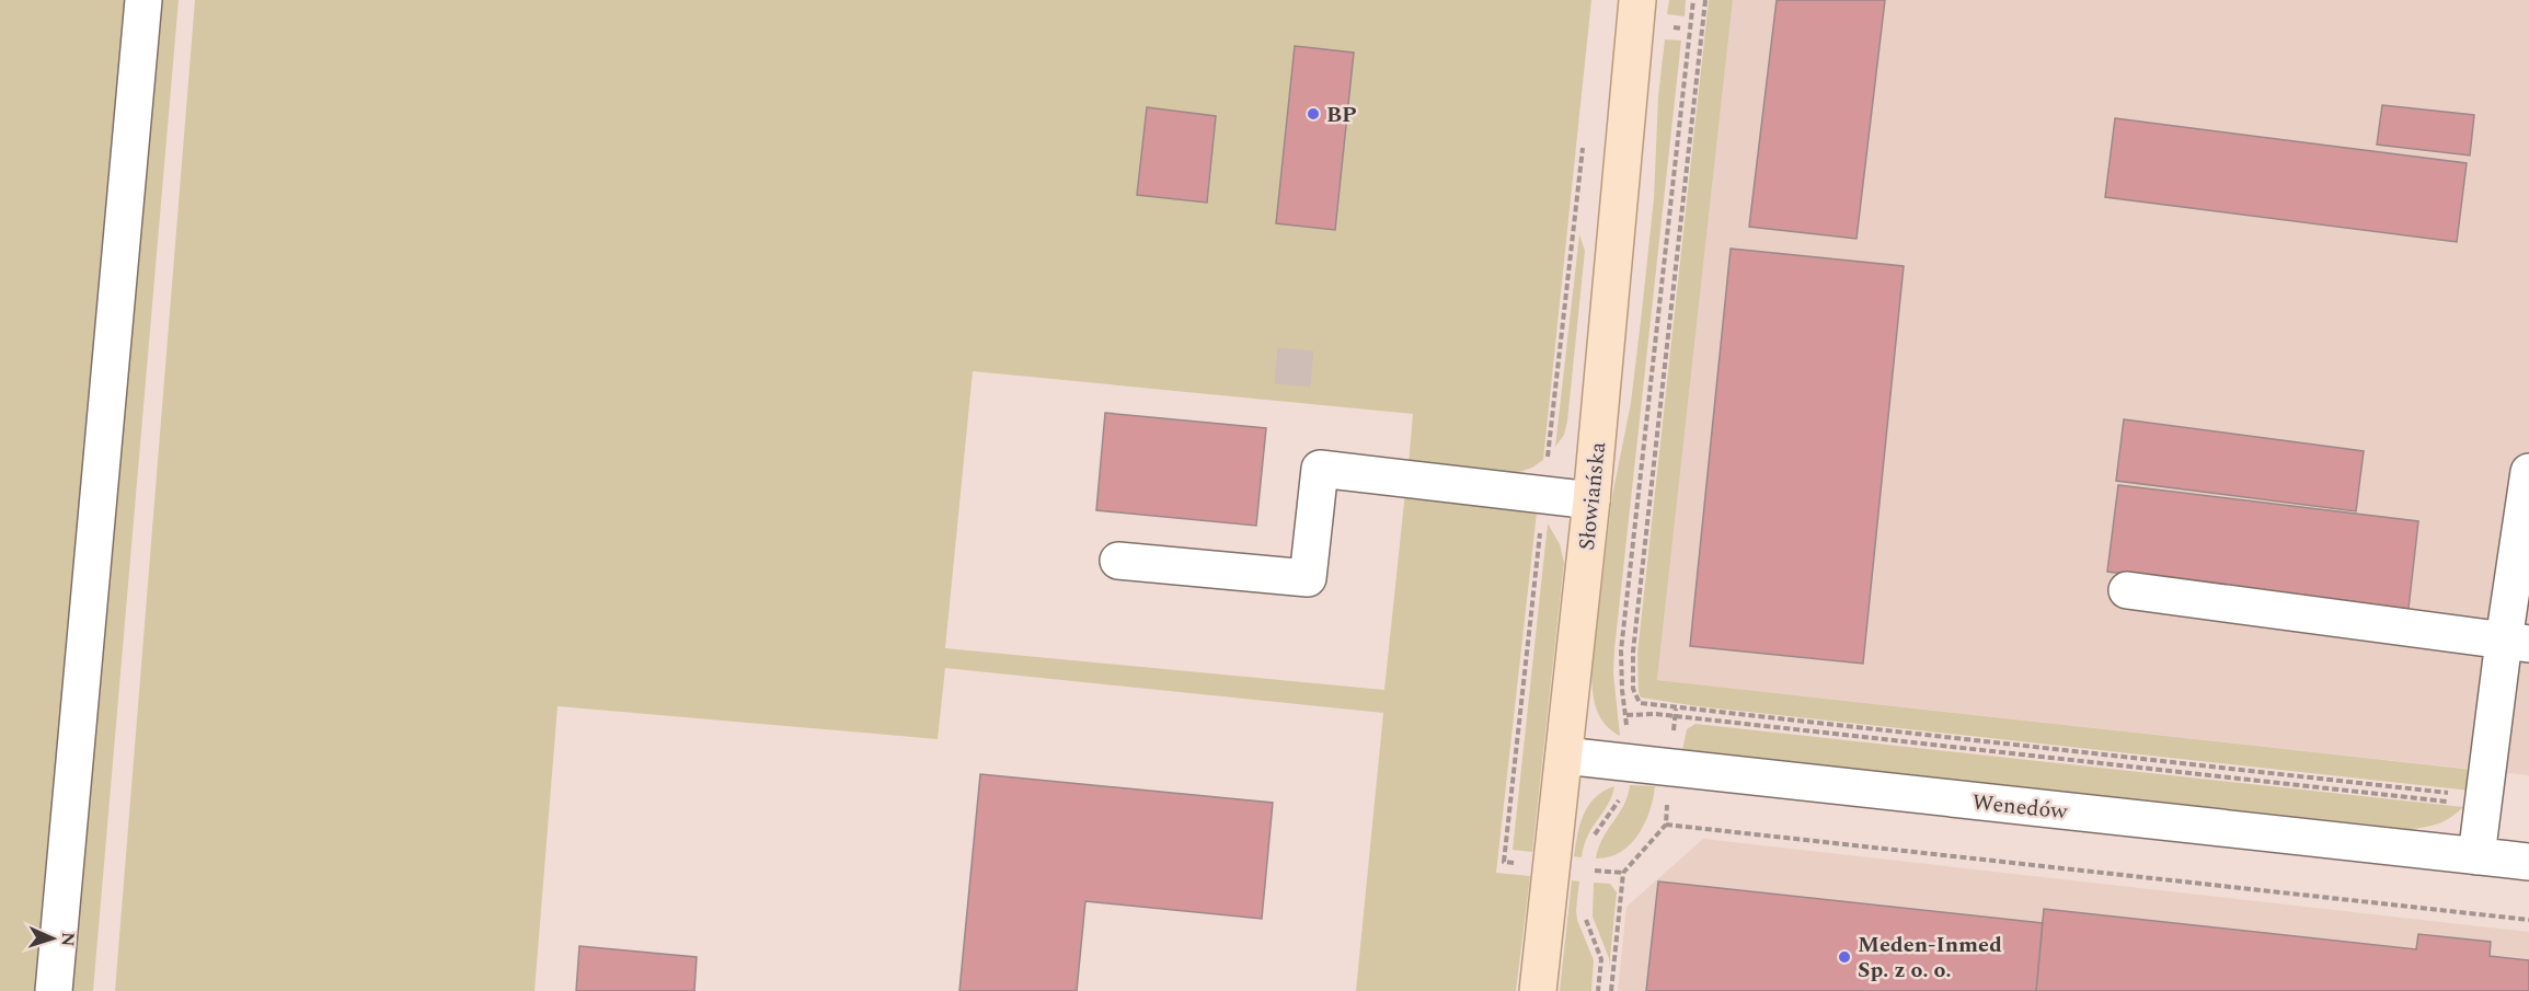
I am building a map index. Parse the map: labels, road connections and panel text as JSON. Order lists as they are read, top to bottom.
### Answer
{
  "streets": {
    "main road": ["Słowiańska"],
    "street": ["Wenedów"]
  },
  "crossings": [
    ["Słowiańska", "Wenedów"]
  ],
  "places": ["BP", "Meden-Inmed Sp. z o. o."],
  "north": "right"
}
